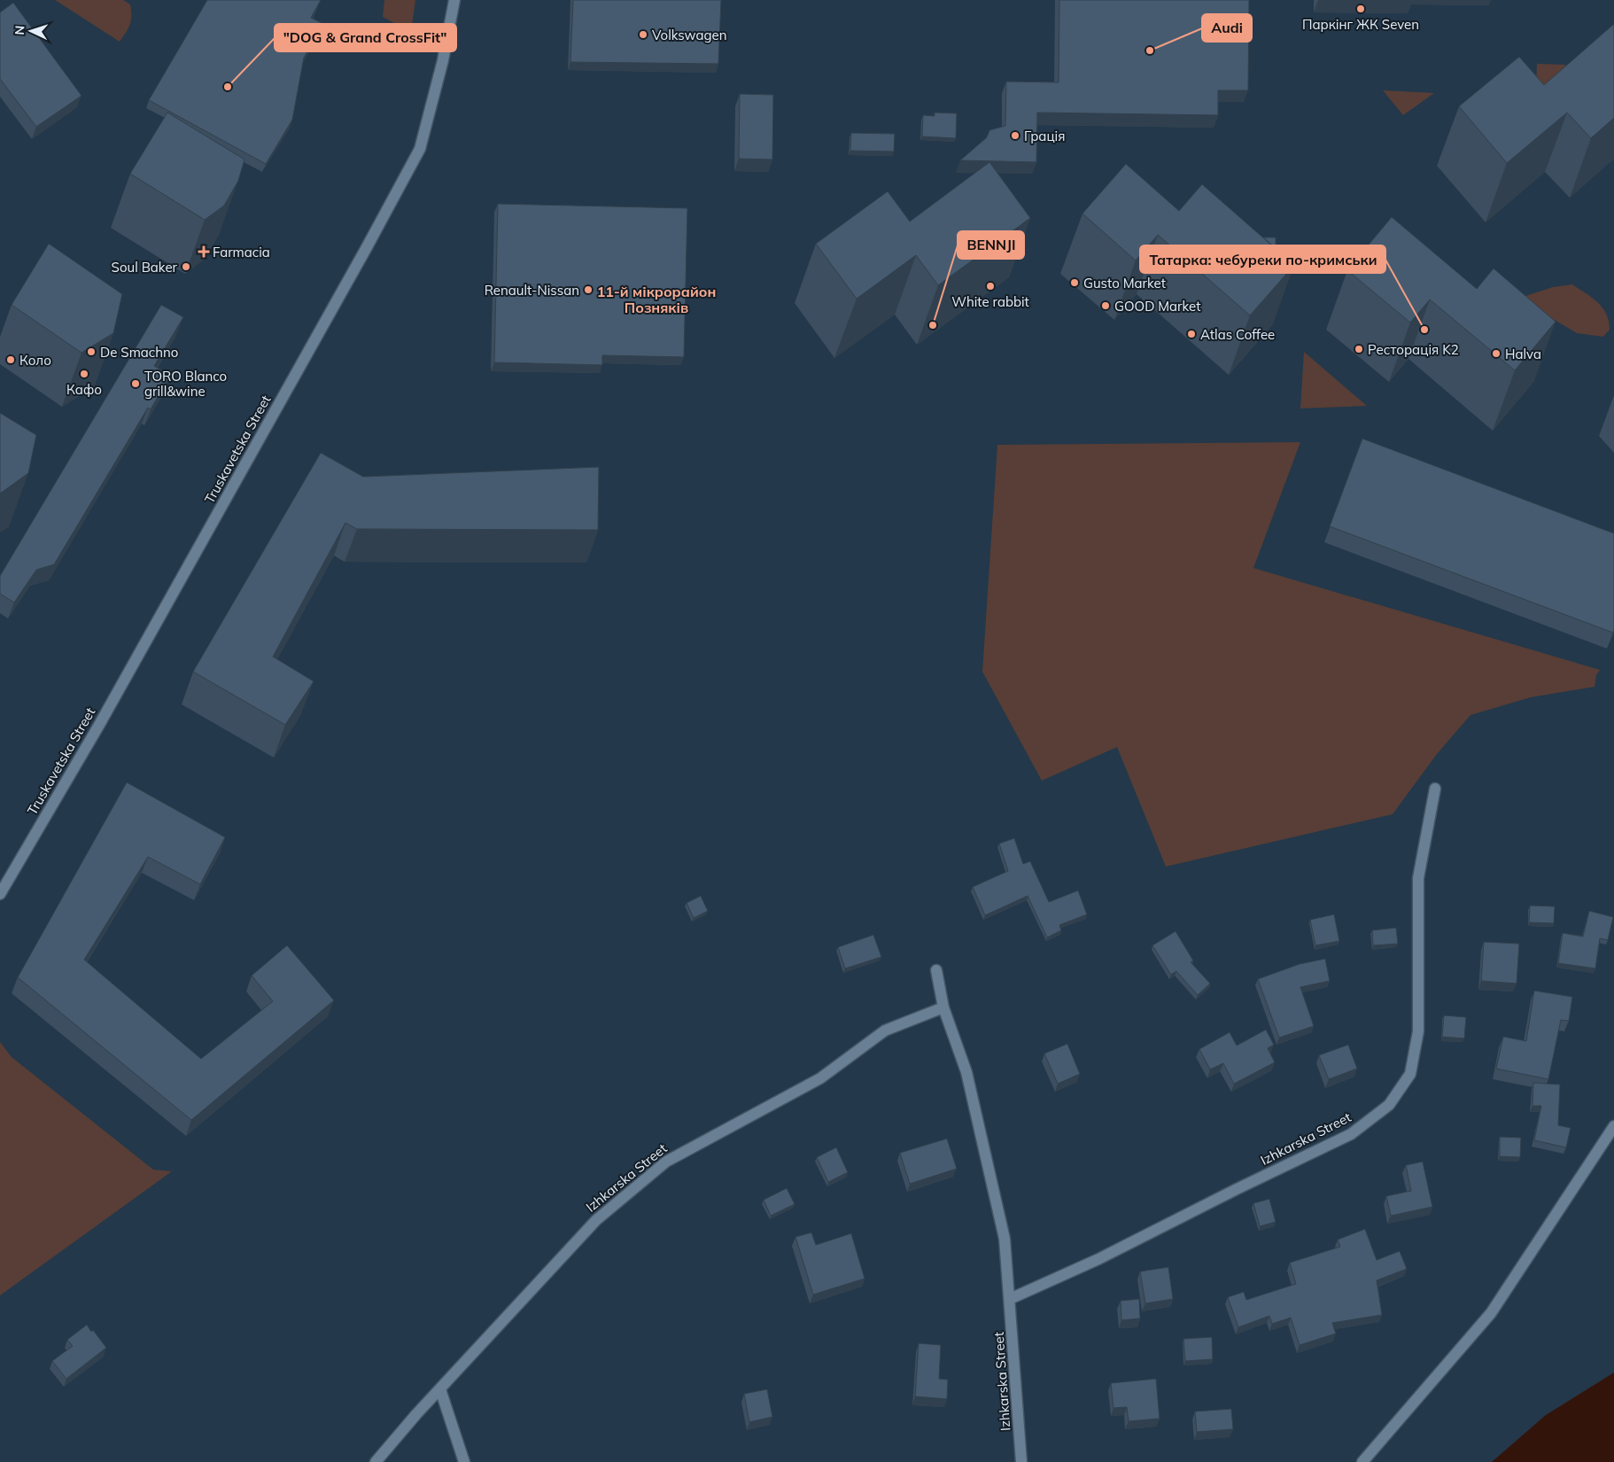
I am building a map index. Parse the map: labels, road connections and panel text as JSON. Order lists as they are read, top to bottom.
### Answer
{
  "streets": {
    "street": ["Truskavetska Street", "Izhkarska Street"]
  },
  "districts": ["11-й мікрорайон Позняків"],
  "places": {
    "other": [
      "Паркінг ЖК Seven",
      "Volkswagen",
      "Audi",
      "\"DOG & Grand CrossFit\"",
      "Грація",
      "Soul Baker",
      "Gusto Market",
      "White rabbit",
      "Renault-Nissan",
      "GOOD Market",
      "BENNJI",
      "Татарка: чебуреки по-кримськи",
      "Atlas Coffee",
      "Ресторація K2",
      "De Smachno",
      "Halva",
      "Коло",
      "Кафо",
      "TORO Blanco grill&wine"
    ],
    "health": ["Farmacia"]
  },
  "north": "left"
}
